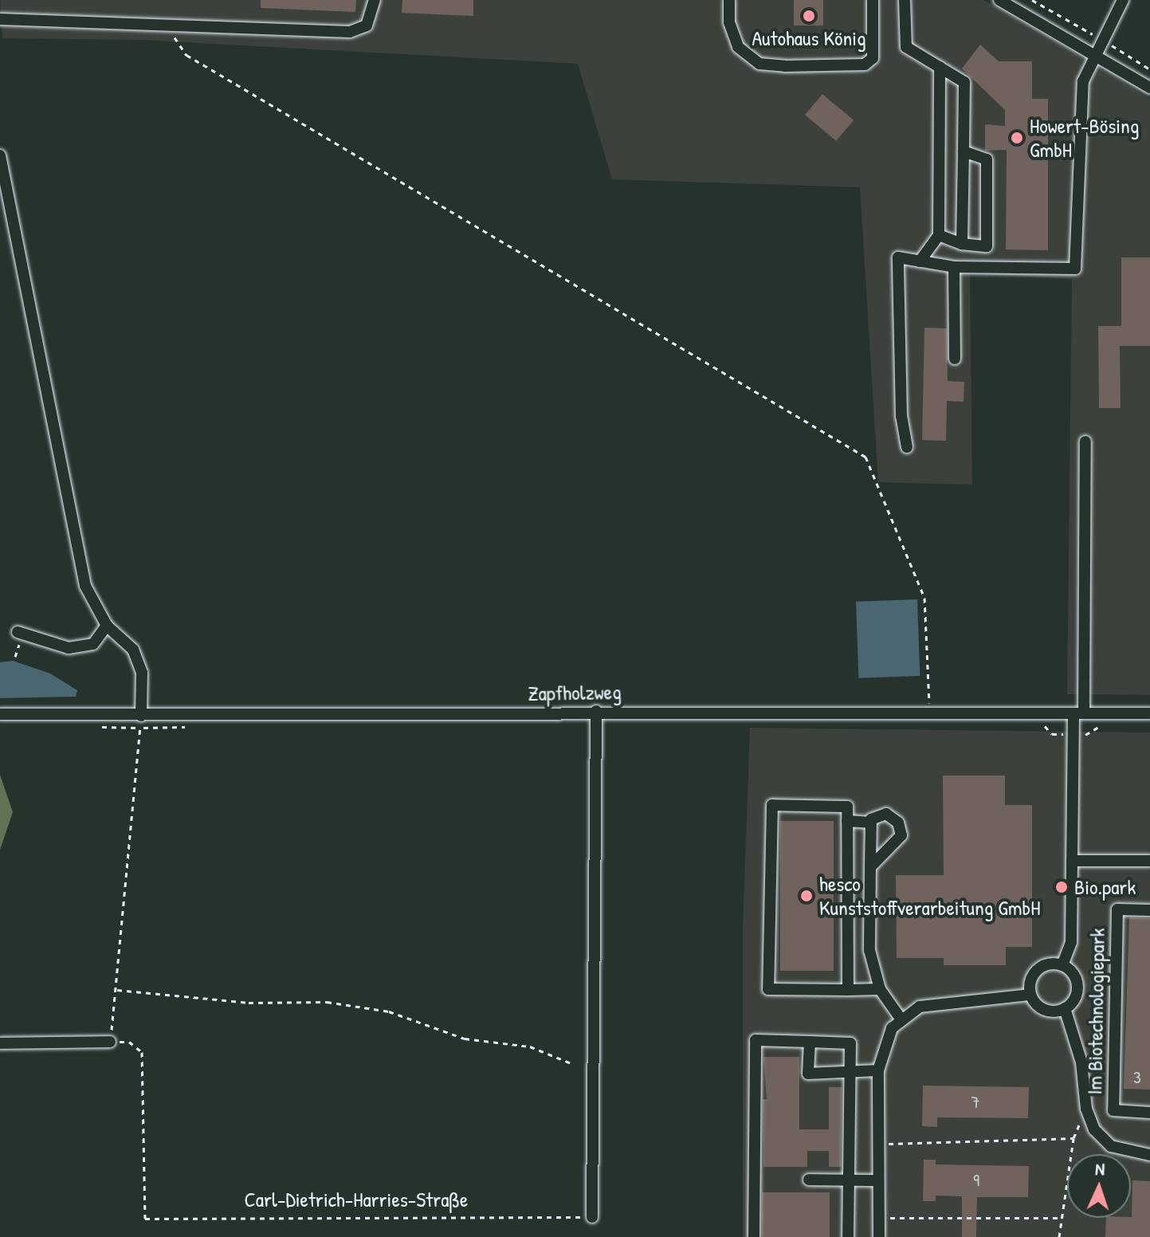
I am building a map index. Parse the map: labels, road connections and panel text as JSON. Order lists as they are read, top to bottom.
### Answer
{
  "streets": {
    "street": ["Zapfholzweg", "Im Biotechnologiepark"],
    "path": ["Carl-Dietrich-Harries-Straße"]
  },
  "crossings": [
    ["Zapfholzweg", "Im Biotechnologiepark"]
  ],
  "places": [
    "Autohaus König",
    "Howert-Bösing GmbH",
    "Bio.park",
    "hesco Kunststoffverarbeitung GmbH"
  ],
  "house_numbers": ["3", "7", "9"],
  "north": "top"
}
